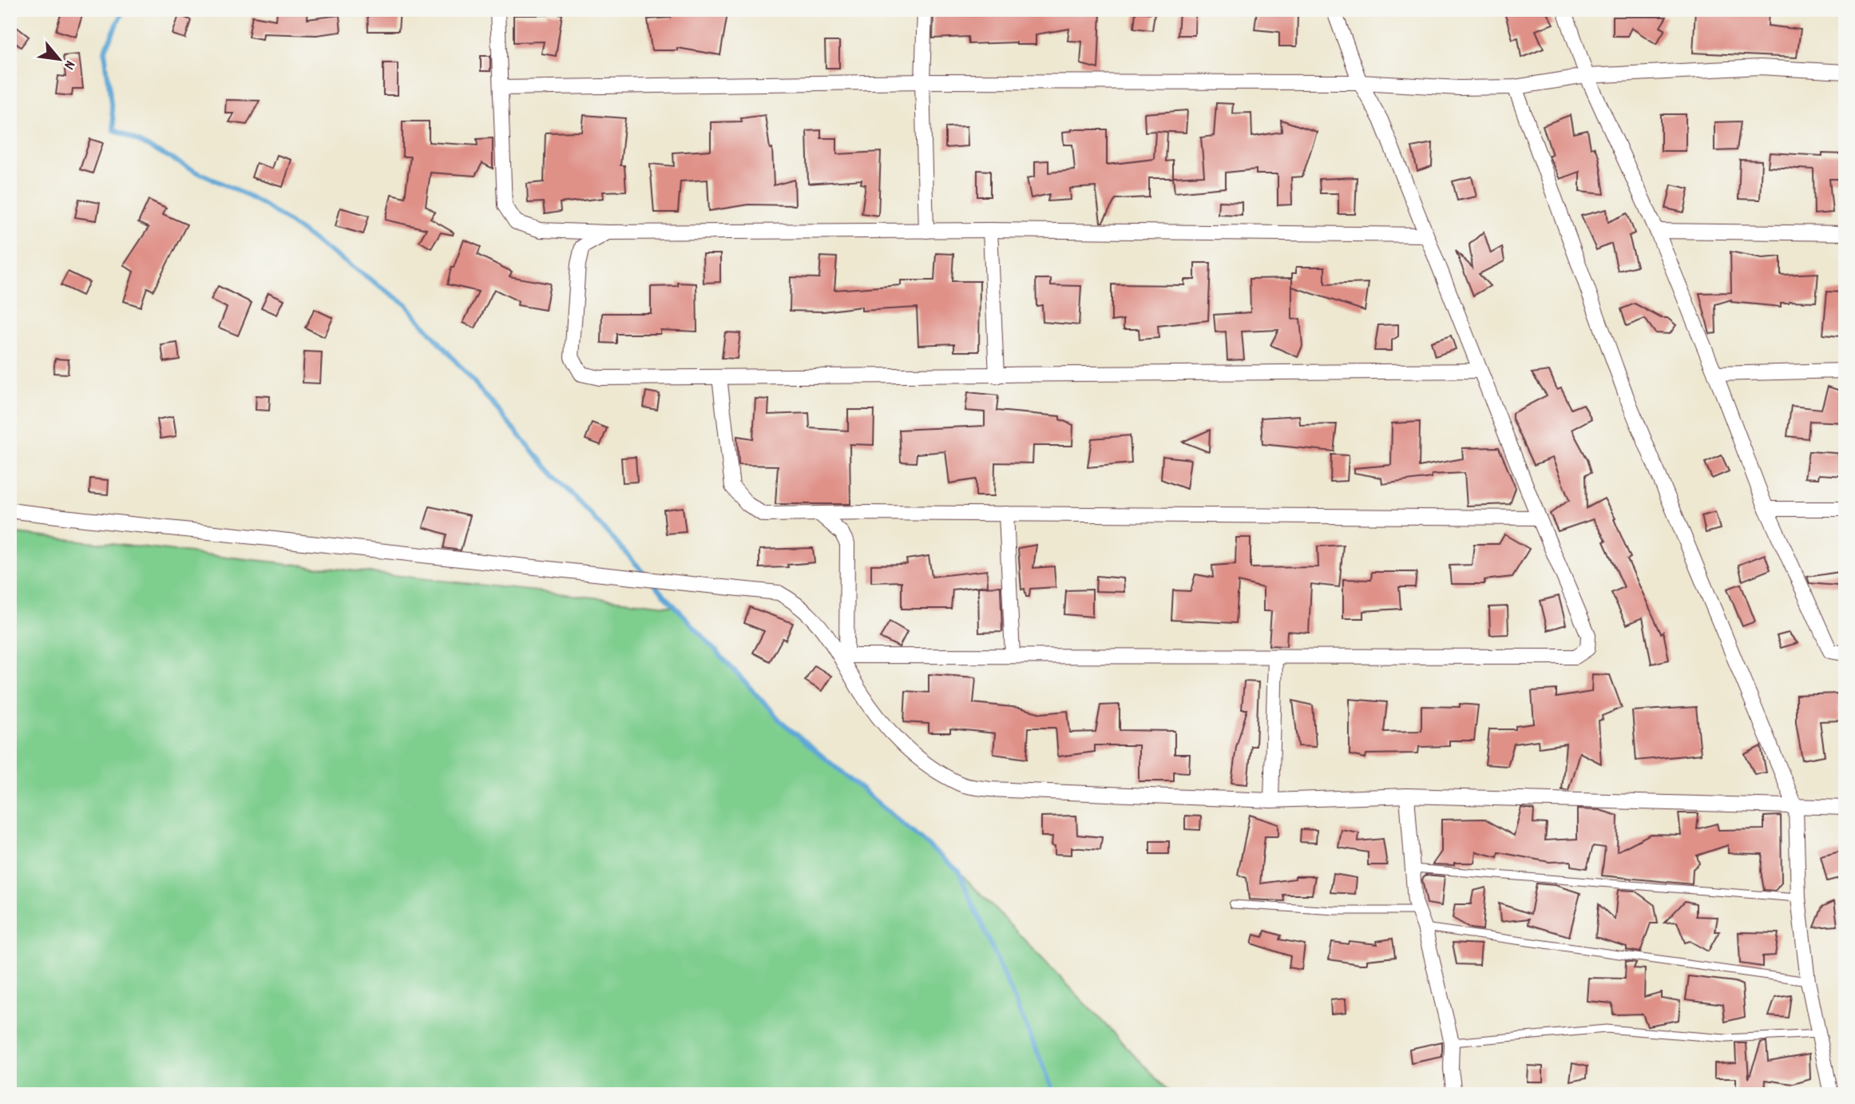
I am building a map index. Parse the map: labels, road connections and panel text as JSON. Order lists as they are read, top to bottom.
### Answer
{
  "north": "bottom right"
}
